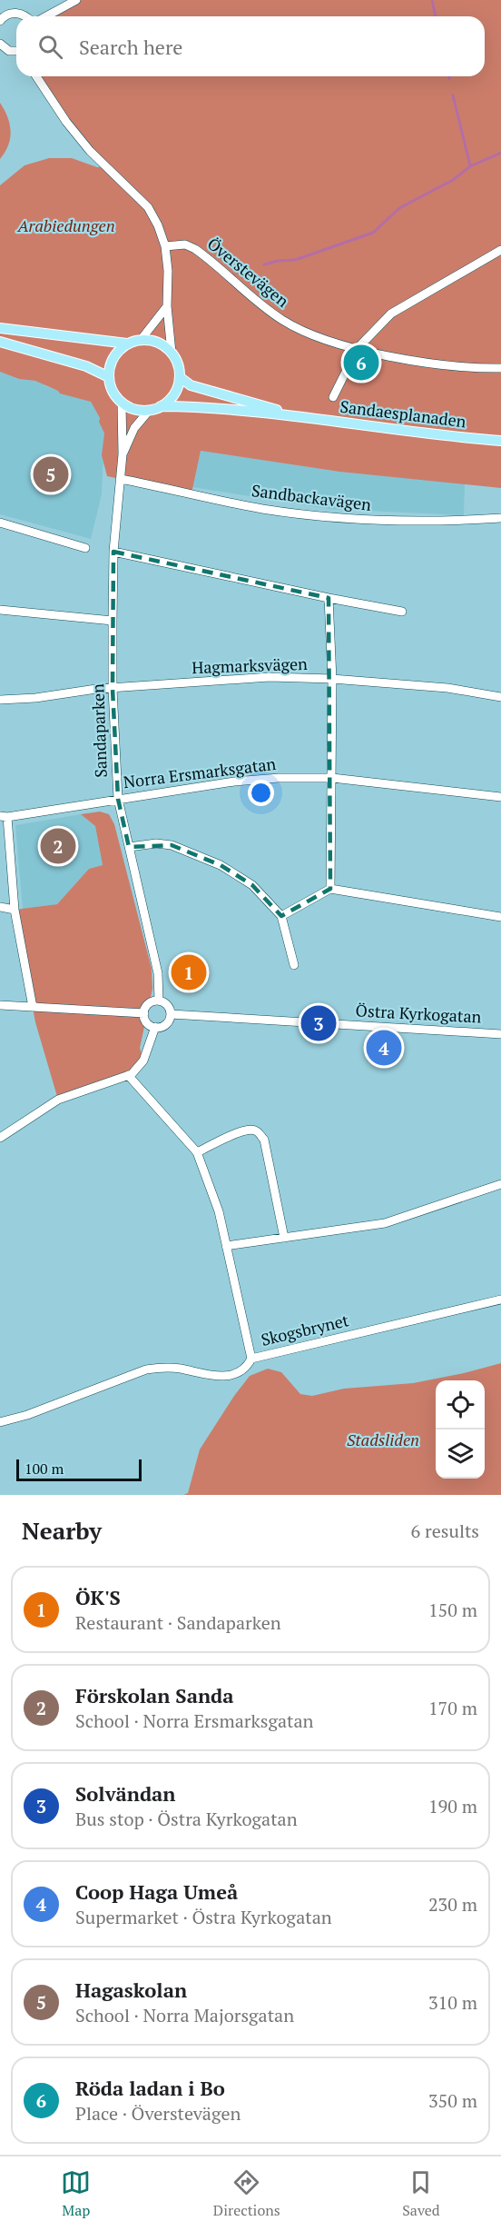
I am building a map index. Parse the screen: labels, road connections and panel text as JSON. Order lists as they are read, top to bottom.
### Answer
{
  "streets": {
    "main road": ["Sandaesplanaden"],
    "street": [
      "Överstevägen",
      "Sandbackavägen",
      "Hagmarksvägen",
      "Sandaparken",
      "Norra Ersmarksgatan",
      "Östra Kyrkogatan",
      "Skogsbrynet"
    ]
  },
  "crossings": [
    ["Sandaesplanaden", "Sandaparken"],
    ["Sandbackavägen", "Sandaparken"],
    ["Hagmarksvägen", "Sandaparken"],
    ["Sandaparken", "Norra Ersmarksgatan"],
    ["Sandaparken", "Östra Kyrkogatan"]
  ],
  "parks": ["Arabiedungen", "Stadsliden"],
  "scale_bar": "100 m",
  "page": {
    "search": "Search here",
    "pins": [
      "6",
      "5",
      "2",
      "1",
      "3",
      "4"
    ],
    "scale": "100 m",
    "heading": ["Nearby", "6 results"],
    "list": [
      {
        "mark": "1",
        "name": "ÖK'S",
        "note": "Restaurant · Sandaparken",
        "value": "150 m"
      },
      {
        "mark": "2",
        "name": "Förskolan Sanda",
        "note": "School · Norra Ersmarksgatan",
        "value": "170 m"
      },
      {
        "mark": "3",
        "name": "Solvändan",
        "note": "Bus stop · Östra Kyrkogatan",
        "value": "190 m"
      },
      {
        "mark": "4",
        "name": "Coop Haga Umeå",
        "note": "Supermarket · Östra Kyrkogatan",
        "value": "230 m"
      },
      {
        "mark": "5",
        "name": "Hagaskolan",
        "note": "School · Norra Majorsgatan",
        "value": "310 m"
      },
      {
        "mark": "6",
        "name": "Röda ladan i Bo",
        "note": "Place · Överstevägen",
        "value": "350 m"
      }
    ],
    "nav": ["Map", "Directions", "Saved"]
  }
}
